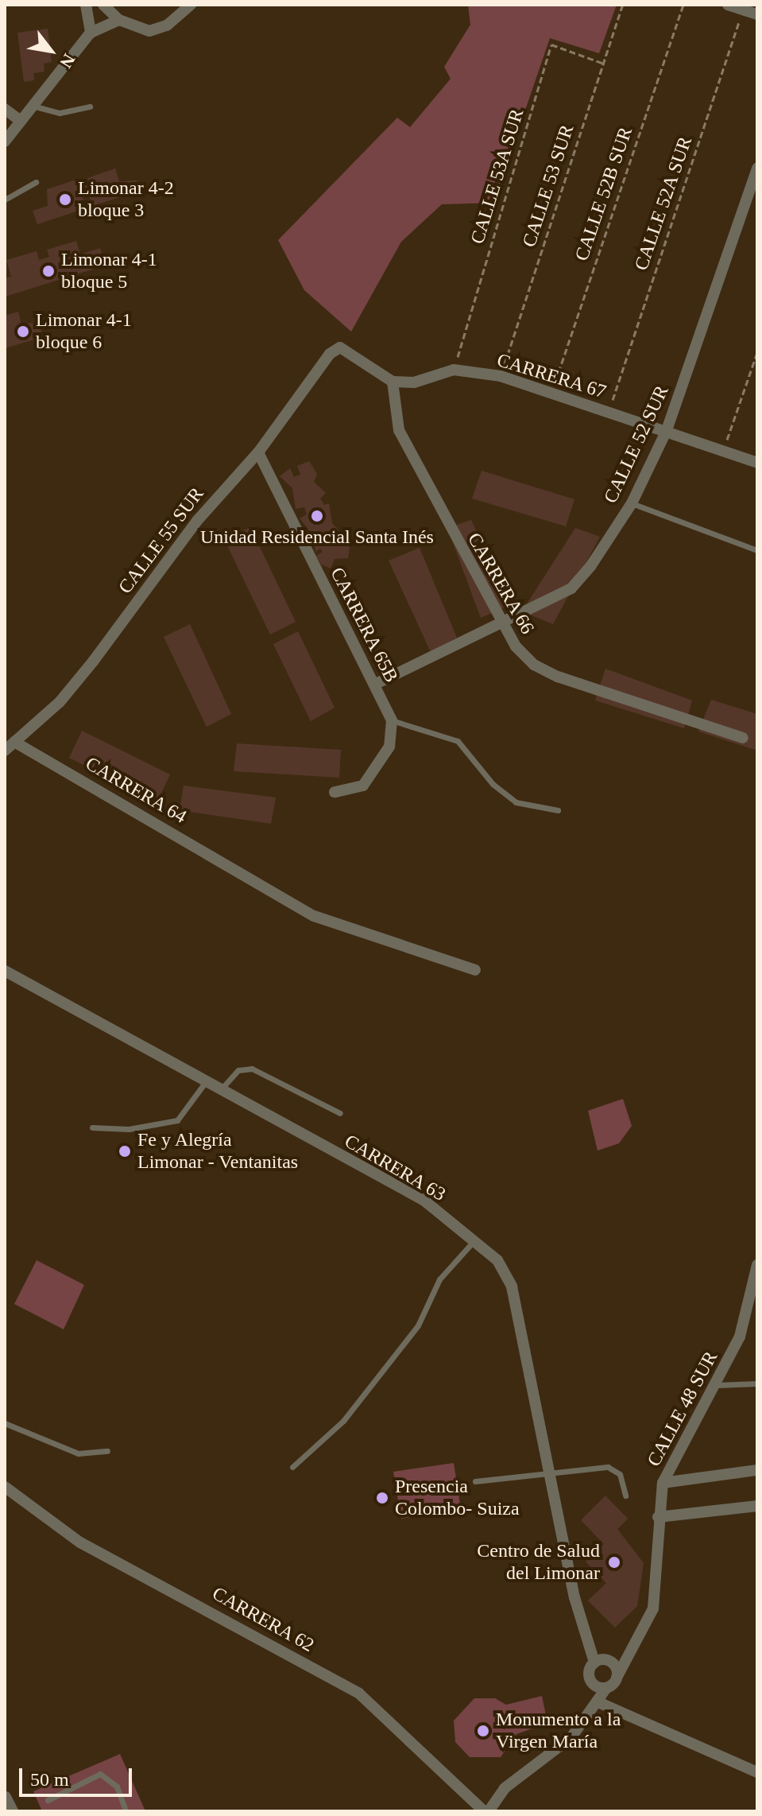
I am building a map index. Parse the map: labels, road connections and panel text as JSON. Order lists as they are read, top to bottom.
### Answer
{
  "streets": {
    "street": [
      "CARRERA 67",
      "CALLE 52 SUR",
      "CALLE 55 SUR",
      "CARRERA 66",
      "CARRERA 65B",
      "CARRERA 64",
      "CARRERA 63",
      "CALLE 48 SUR",
      "CARRERA 62"
    ],
    "path": [
      "CALLE 53A SUR",
      "CALLE 53 SUR",
      "CALLE 52B SUR",
      "CALLE 52A SUR"
    ]
  },
  "crossings": [
    ["CALLE 53A SUR", "CALLE 53 SUR"],
    ["CALLE 53A SUR", "CARRERA 67"],
    ["CALLE 53 SUR", "CARRERA 67"],
    ["CALLE 52B SUR", "CARRERA 67"],
    ["CALLE 52A SUR", "CARRERA 67"],
    ["CARRERA 67", "CALLE 52 SUR"],
    ["CARRERA 67", "CALLE 55 SUR"],
    ["CARRERA 67", "CARRERA 66"],
    ["CALLE 52 SUR", "CARRERA 66"],
    ["CALLE 52 SUR", "CARRERA 65B"],
    ["CALLE 55 SUR", "CARRERA 66"],
    ["CALLE 55 SUR", "CARRERA 65B"],
    ["CALLE 55 SUR", "CARRERA 64"],
    ["CARRERA 63", "CALLE 48 SUR"]
  ],
  "places": [
    "Limonar 4-2 bloque 3",
    "Limonar 4-1 bloque 5",
    "Limonar 4-1 bloque 6",
    "Unidad Residencial Santa Inés",
    "Fe y Alegría Limonar - Ventanitas",
    "Presencia Colombo- Suiza",
    "Centro de Salud del Limonar",
    "Monumento a la Virgen María"
  ],
  "scale_bar": "50 m",
  "north": "bottom right"
}
